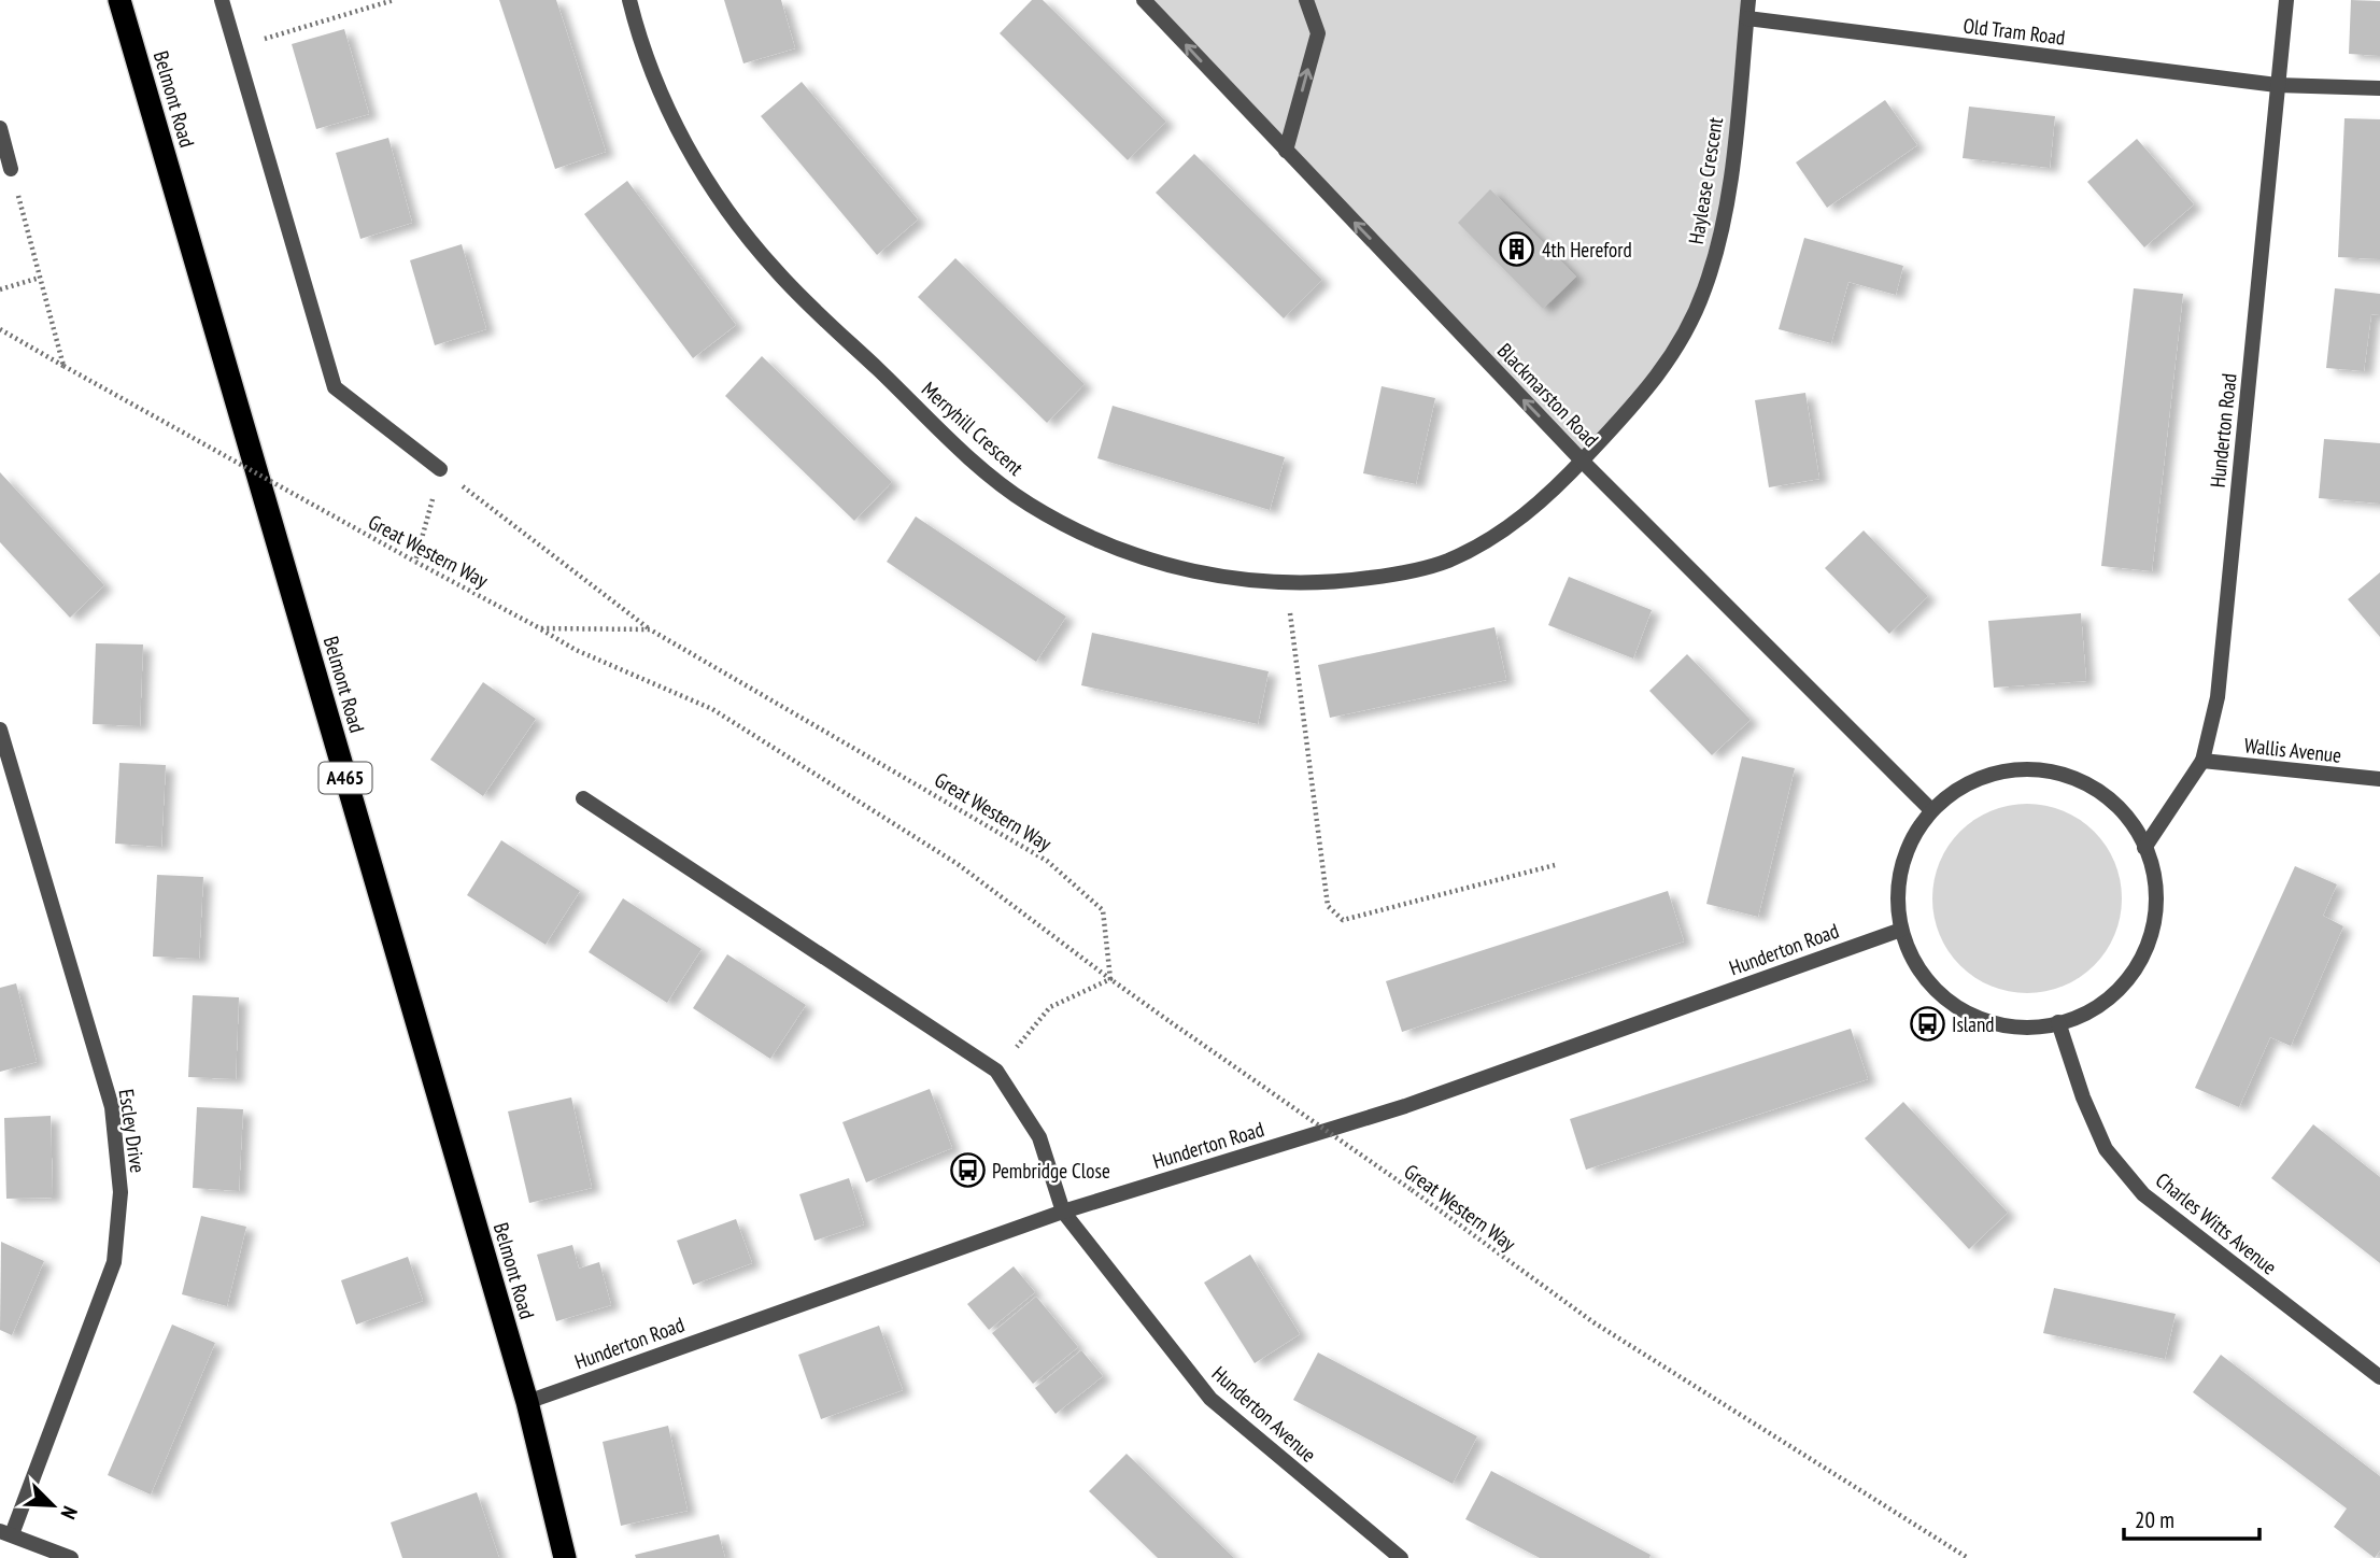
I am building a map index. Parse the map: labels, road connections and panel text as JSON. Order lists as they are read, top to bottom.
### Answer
{
  "streets": {
    "highway": ["Belmont Road", "A465"],
    "street": [
      "Old Tram Road",
      "Haylease Crescent",
      "Blackmarston Road",
      "Merryhill Crescent",
      "Hunderton Road",
      "Wallis Avenue",
      "Escley Drive",
      "Charles Witts Avenue",
      "Hunderton Avenue"
    ],
    "path": ["Great Western Way"]
  },
  "crossings": [
    ["Old Tram Road", "Haylease Crescent"],
    ["Old Tram Road", "Hunderton Road"],
    ["Belmont Road", "Hunderton Road"],
    ["Haylease Crescent", "Blackmarston Road"],
    ["Haylease Crescent", "Merryhill Crescent"],
    ["Blackmarston Road", "Merryhill Crescent"],
    ["Blackmarston Road", "Hunderton Road"],
    ["Blackmarston Road", "Charles Witts Avenue"],
    ["Hunderton Road", "Wallis Avenue"],
    ["Hunderton Road", "Charles Witts Avenue"],
    ["Hunderton Road", "Hunderton Avenue"]
  ],
  "one_way": ["Blackmarston Road"],
  "places": {
    "building": ["4th Hereford"],
    "bus stop": ["Island", "Pembridge Close"]
  },
  "scale_bar": "20 m",
  "north": "bottom right"
}
